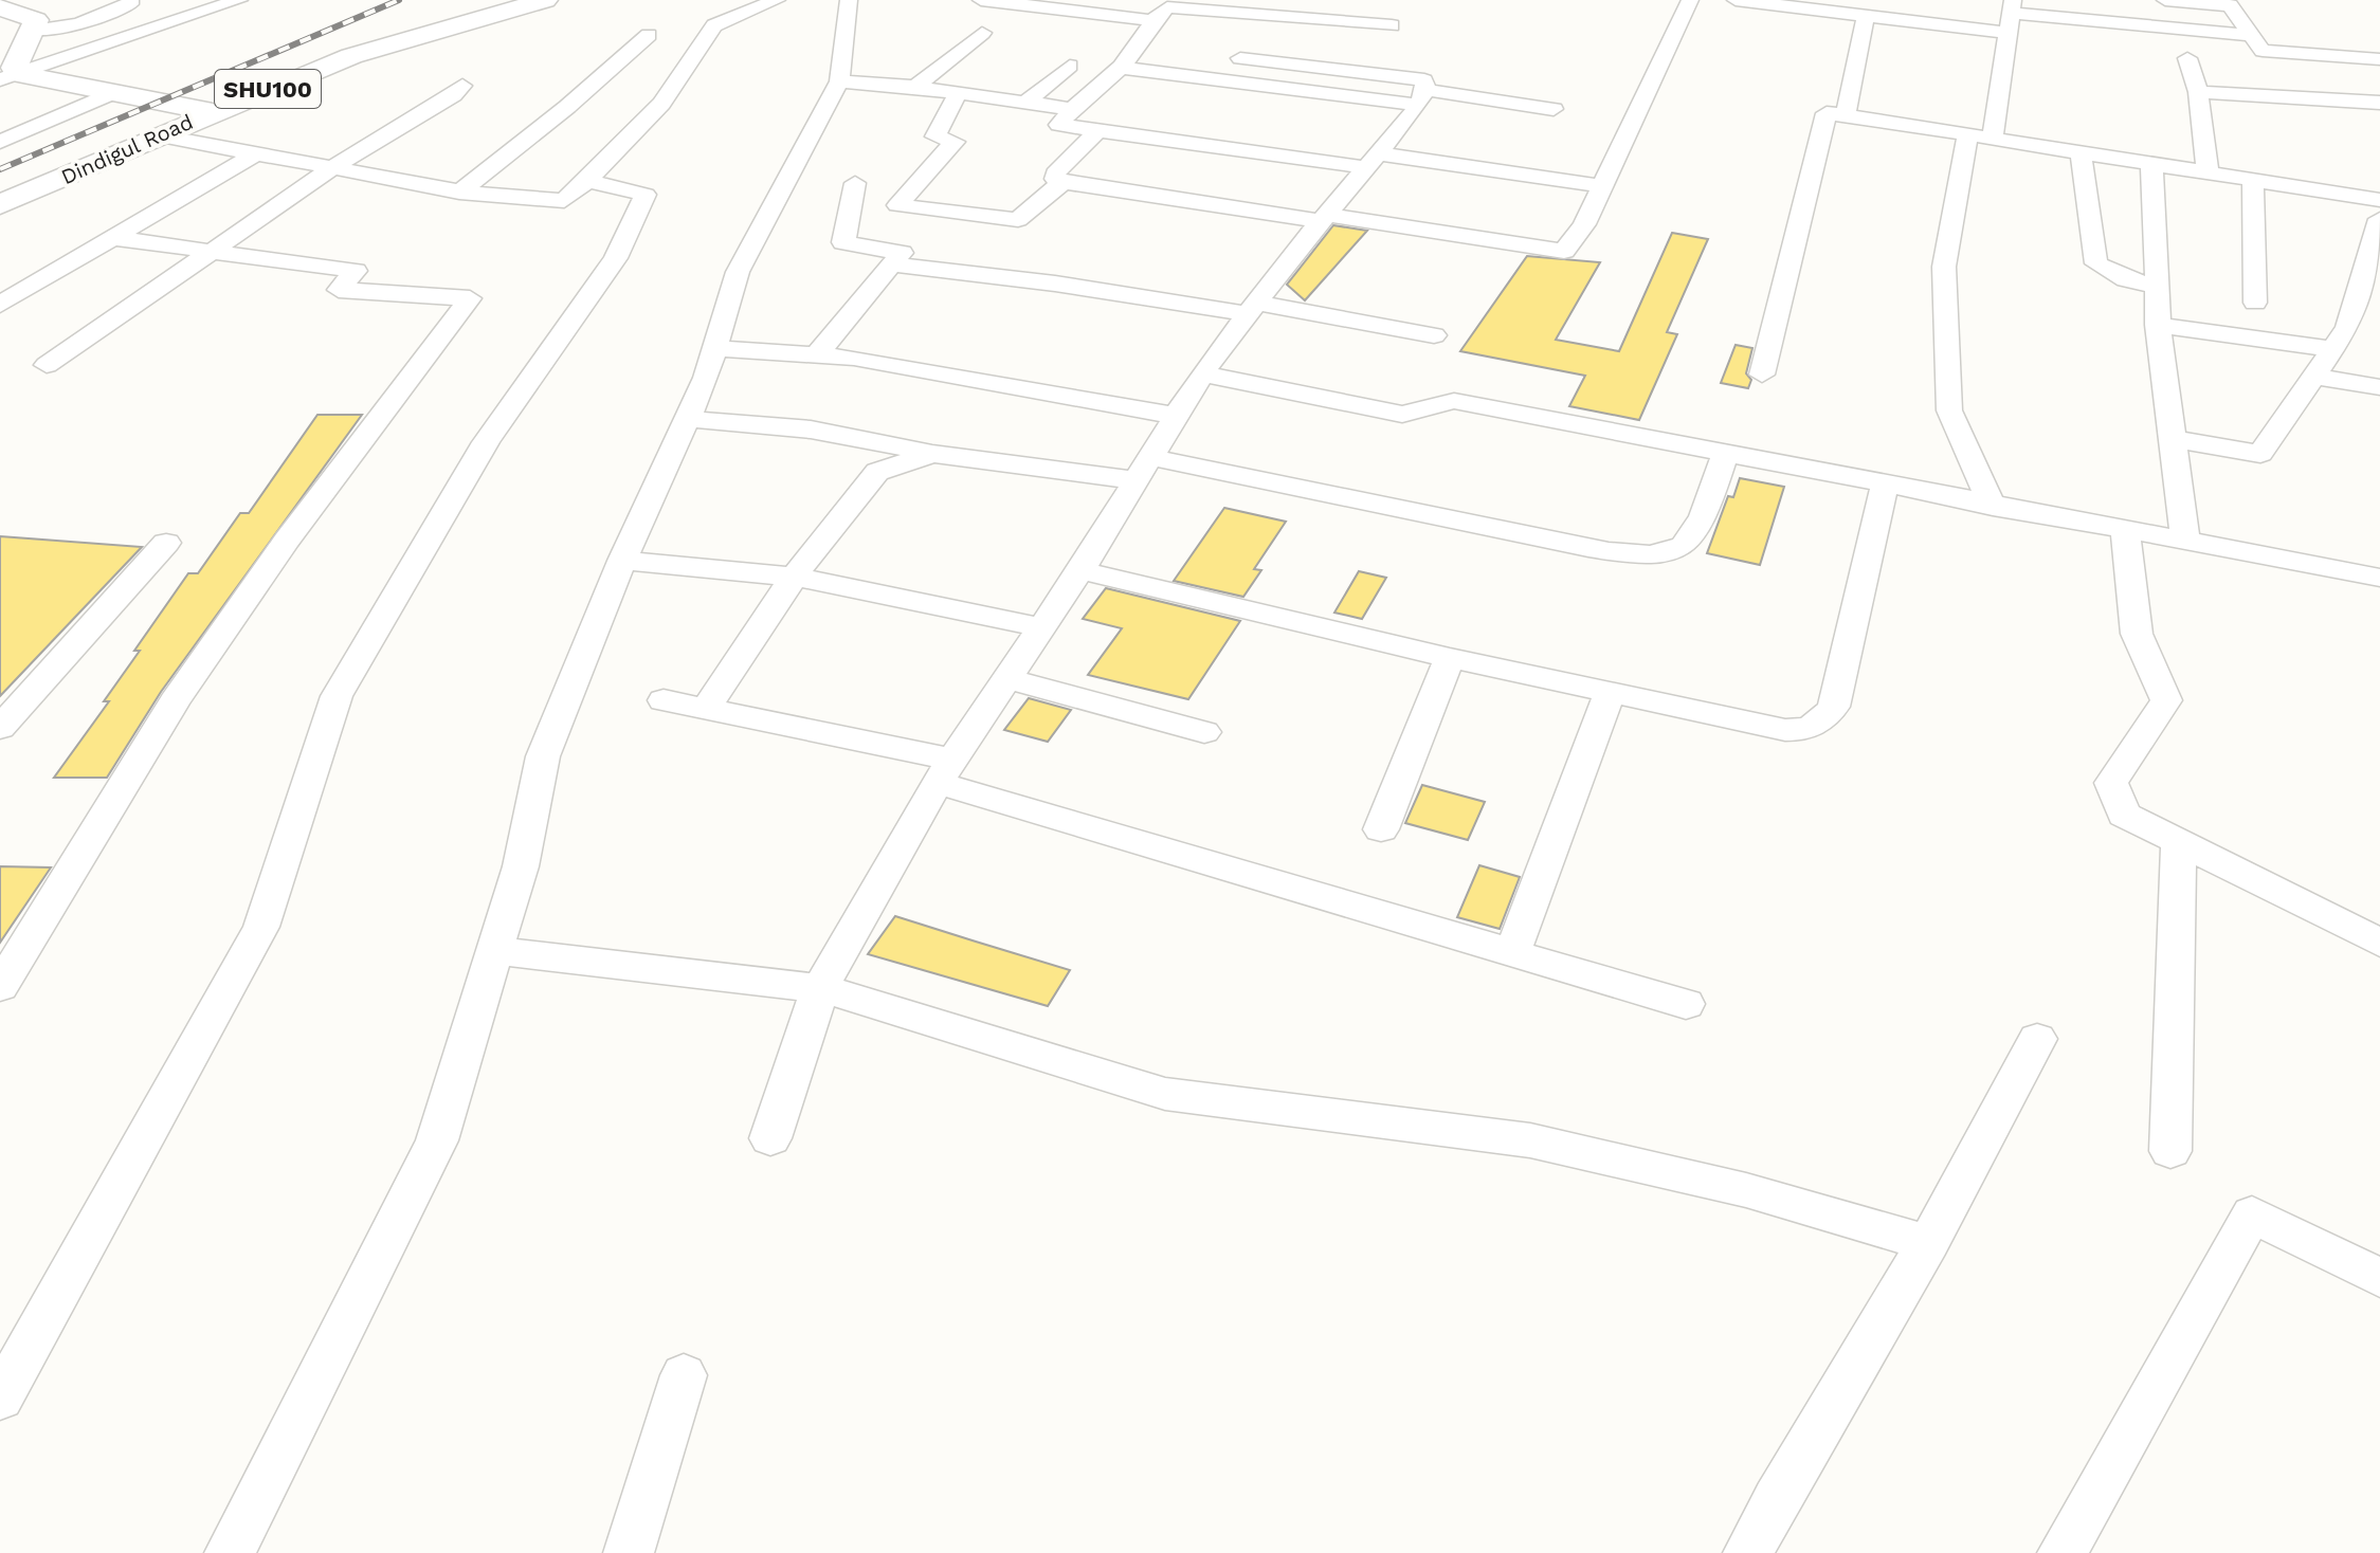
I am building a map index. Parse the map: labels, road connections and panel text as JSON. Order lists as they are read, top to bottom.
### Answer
{
  "streets": {
    "main road": ["SHU100", "Dindigul Road"]
  }
}
